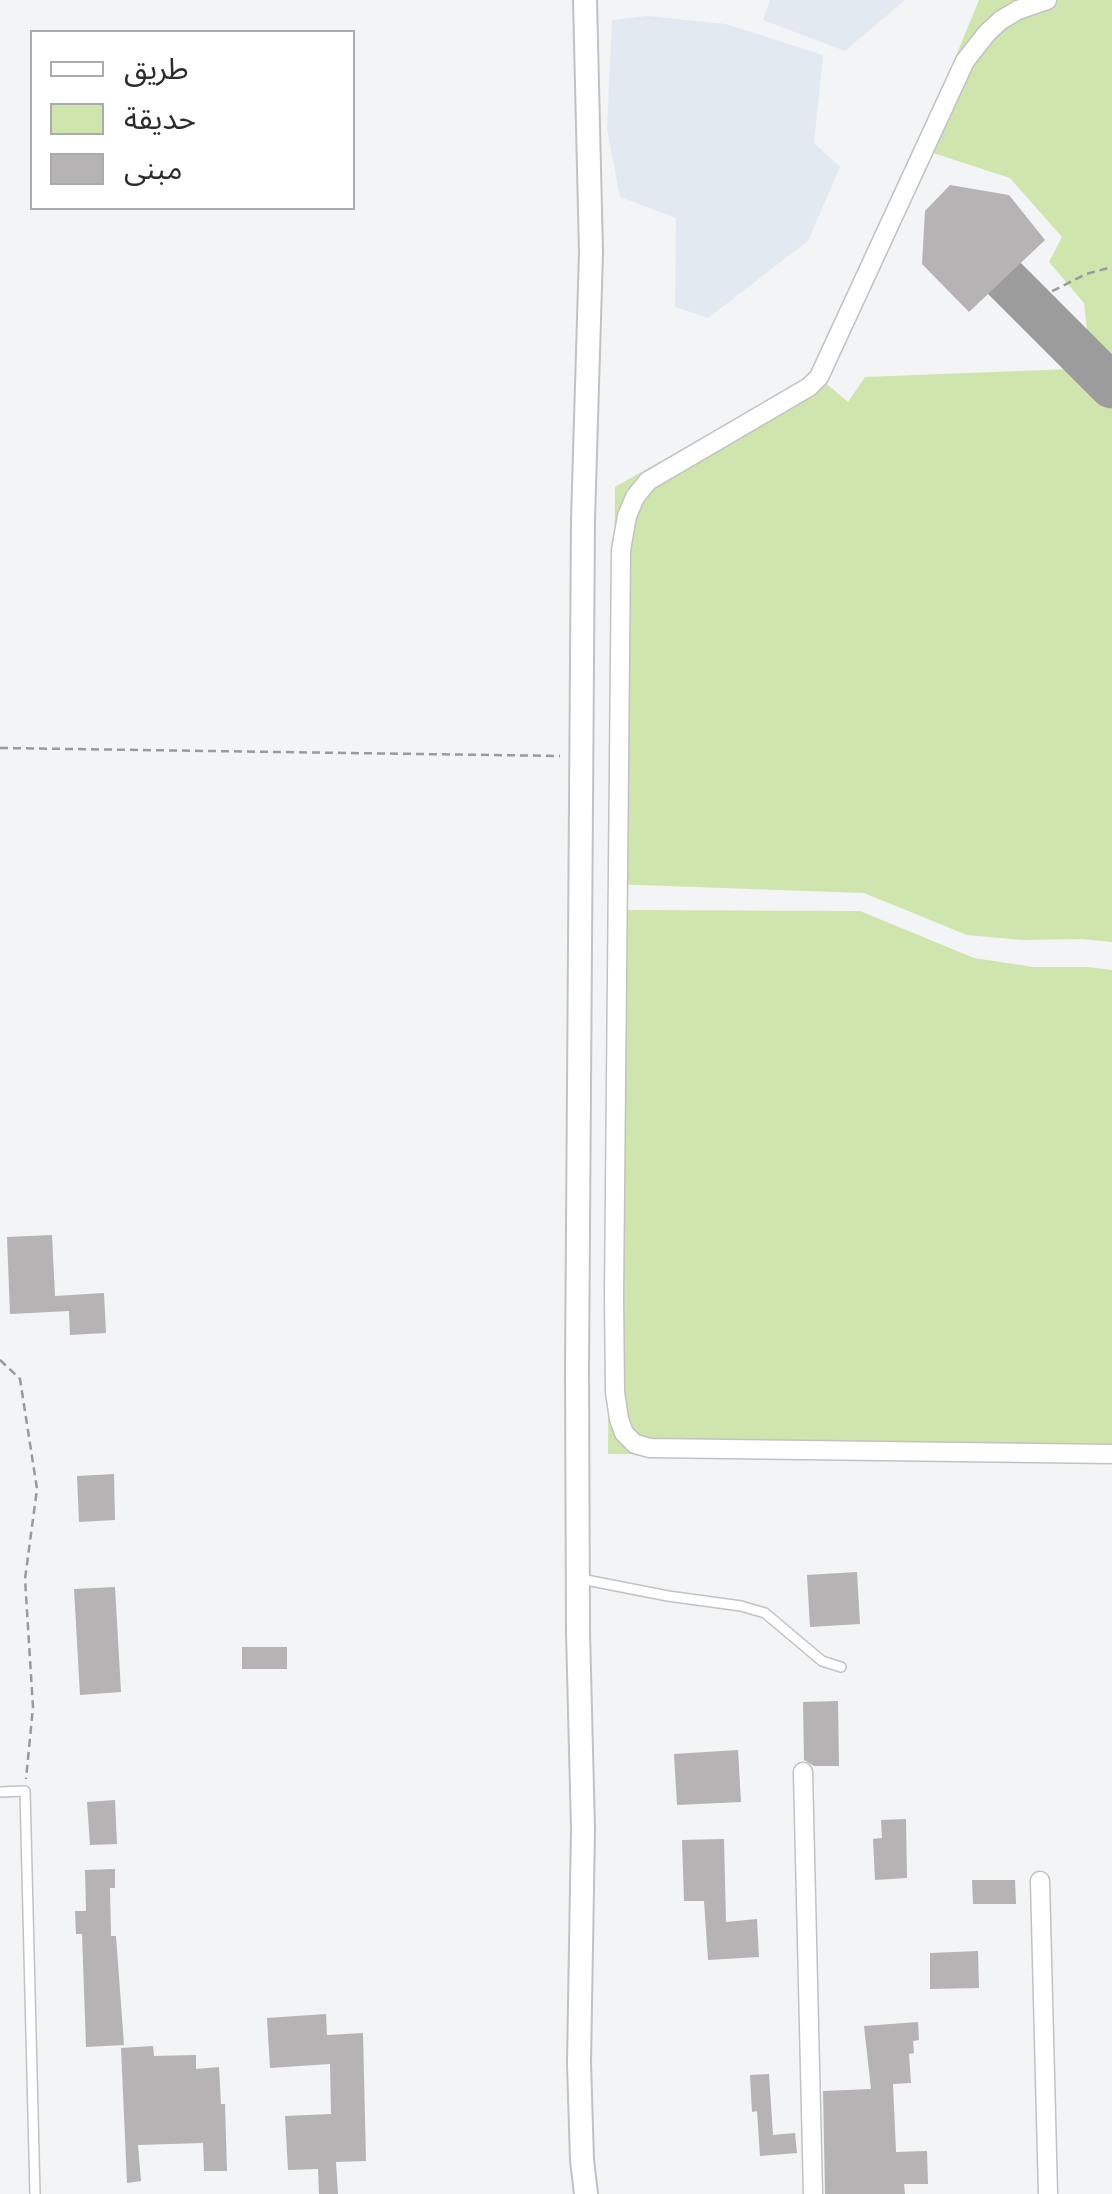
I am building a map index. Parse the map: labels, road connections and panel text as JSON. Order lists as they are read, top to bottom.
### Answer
{
  "legend": ["طريق", "حديقة", "مبنى"]
}
